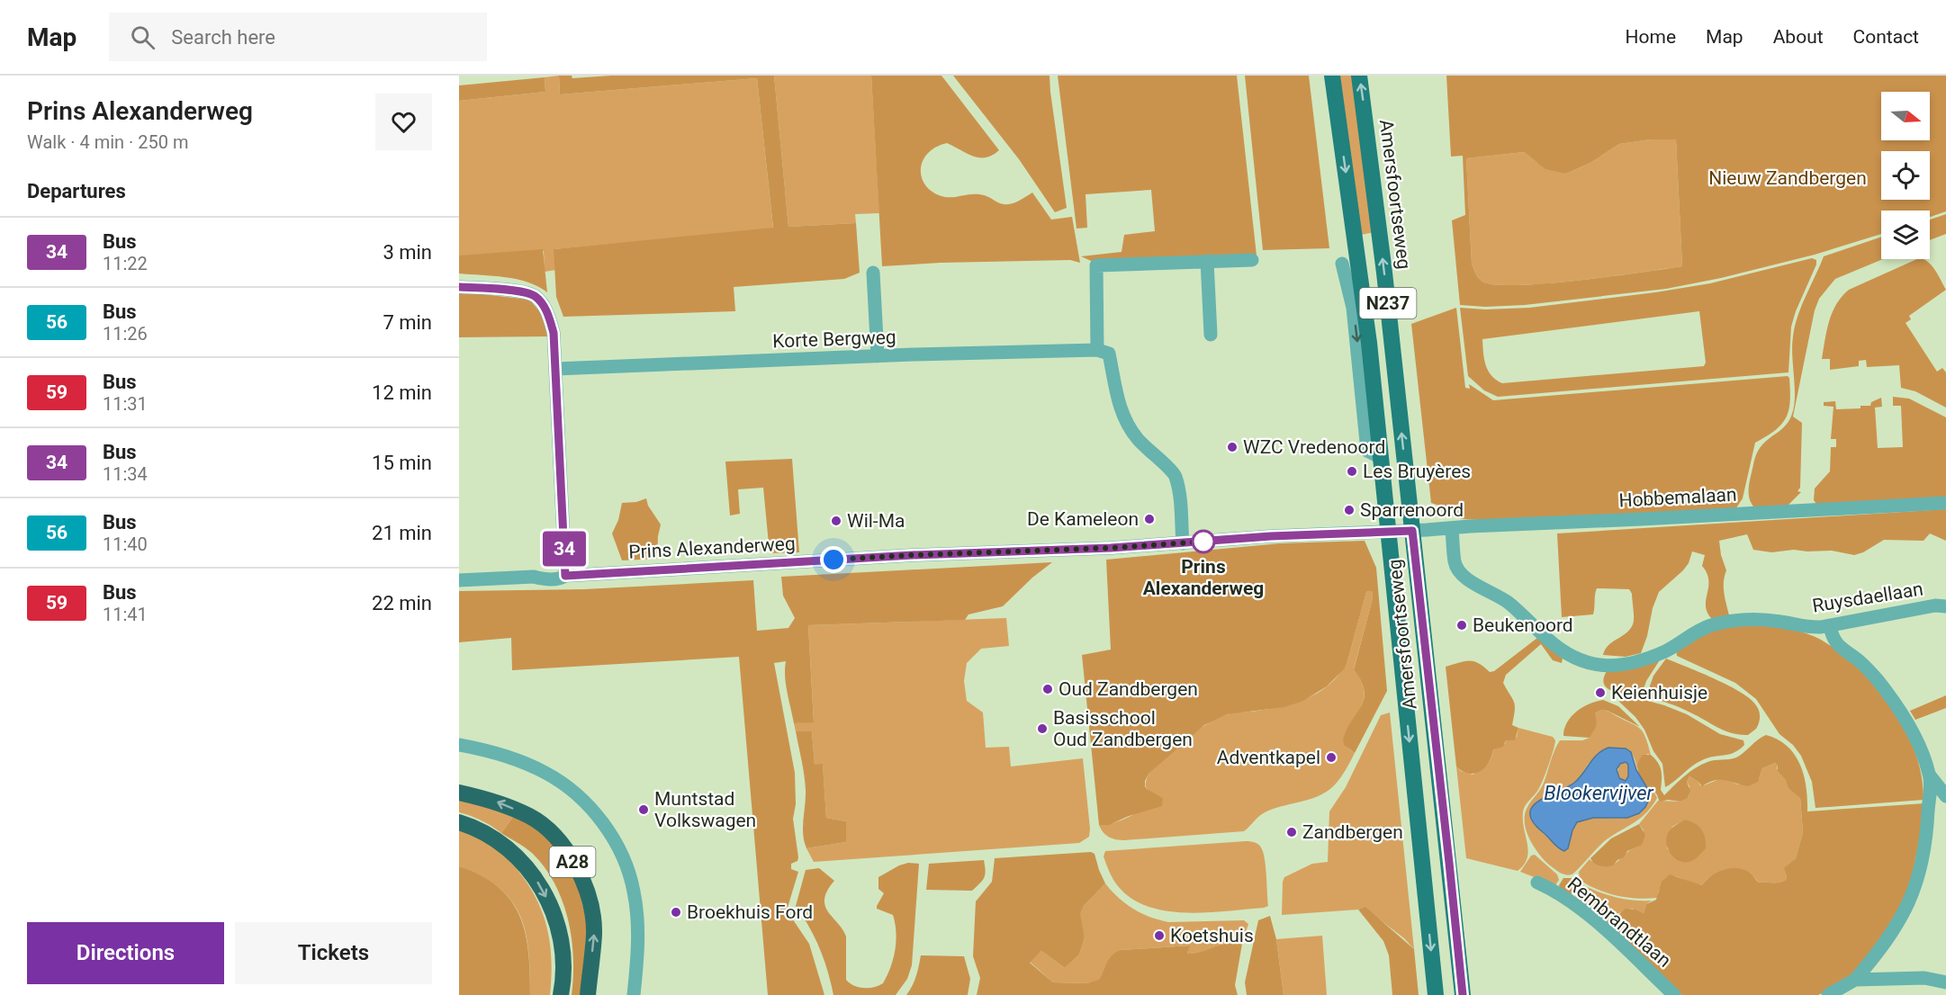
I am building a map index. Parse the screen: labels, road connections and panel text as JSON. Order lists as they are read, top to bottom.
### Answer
{
  "streets": {
    "highway": ["A28"],
    "main road": ["Amersfoortseweg", "N237"],
    "street": [
      "Korte Bergweg",
      "Hobbemalaan",
      "Prins Alexanderweg",
      "Ruysdaellaan",
      "Rembrandtlaan"
    ]
  },
  "crossings": [
    ["Amersfoortseweg", "Hobbemalaan"],
    ["Amersfoortseweg", "Prins Alexanderweg"],
    ["Hobbemalaan", "Prins Alexanderweg"],
    ["Hobbemalaan", "Ruysdaellaan"]
  ],
  "water": ["Blookervijver"],
  "parks": ["Nieuw Zandbergen"],
  "places": [
    "WZC Vredenoord",
    "Les Bruyères",
    "Sparrenoord",
    "De Kameleon",
    "Wil-Ma",
    "Prins Alexanderweg",
    "Beukenoord",
    "Oud Zandbergen",
    "Keienhuisje",
    "Basisschool Oud Zandbergen",
    "Adventkapel",
    "Muntstad Volkswagen",
    "Zandbergen",
    "Broekhuis Ford",
    "Koetshuis"
  ],
  "lines": ["bus line 34"],
  "north": "right",
  "page": {
    "header": "Map",
    "search": "Search here",
    "nav": [
      "Home",
      "Map",
      "About",
      "Contact"
    ],
    "heading": [
      ["Prins Alexanderweg", "Walk · 4 min · 250 m"],
      "Departures"
    ],
    "on_map": "34",
    "list": [
      {
        "mark": "34",
        "name": "Bus",
        "note": "11:22",
        "value": "3 min"
      },
      {
        "mark": "56",
        "name": "Bus",
        "note": "11:26",
        "value": "7 min"
      },
      {
        "mark": "59",
        "name": "Bus",
        "note": "11:31",
        "value": "12 min"
      },
      {
        "mark": "34",
        "name": "Bus",
        "note": "11:34",
        "value": "15 min"
      },
      {
        "mark": "56",
        "name": "Bus",
        "note": "11:40",
        "value": "21 min"
      },
      {
        "mark": "59",
        "name": "Bus",
        "note": "11:41",
        "value": "22 min"
      }
    ],
    "buttons": ["Directions", "Tickets"]
  }
}
